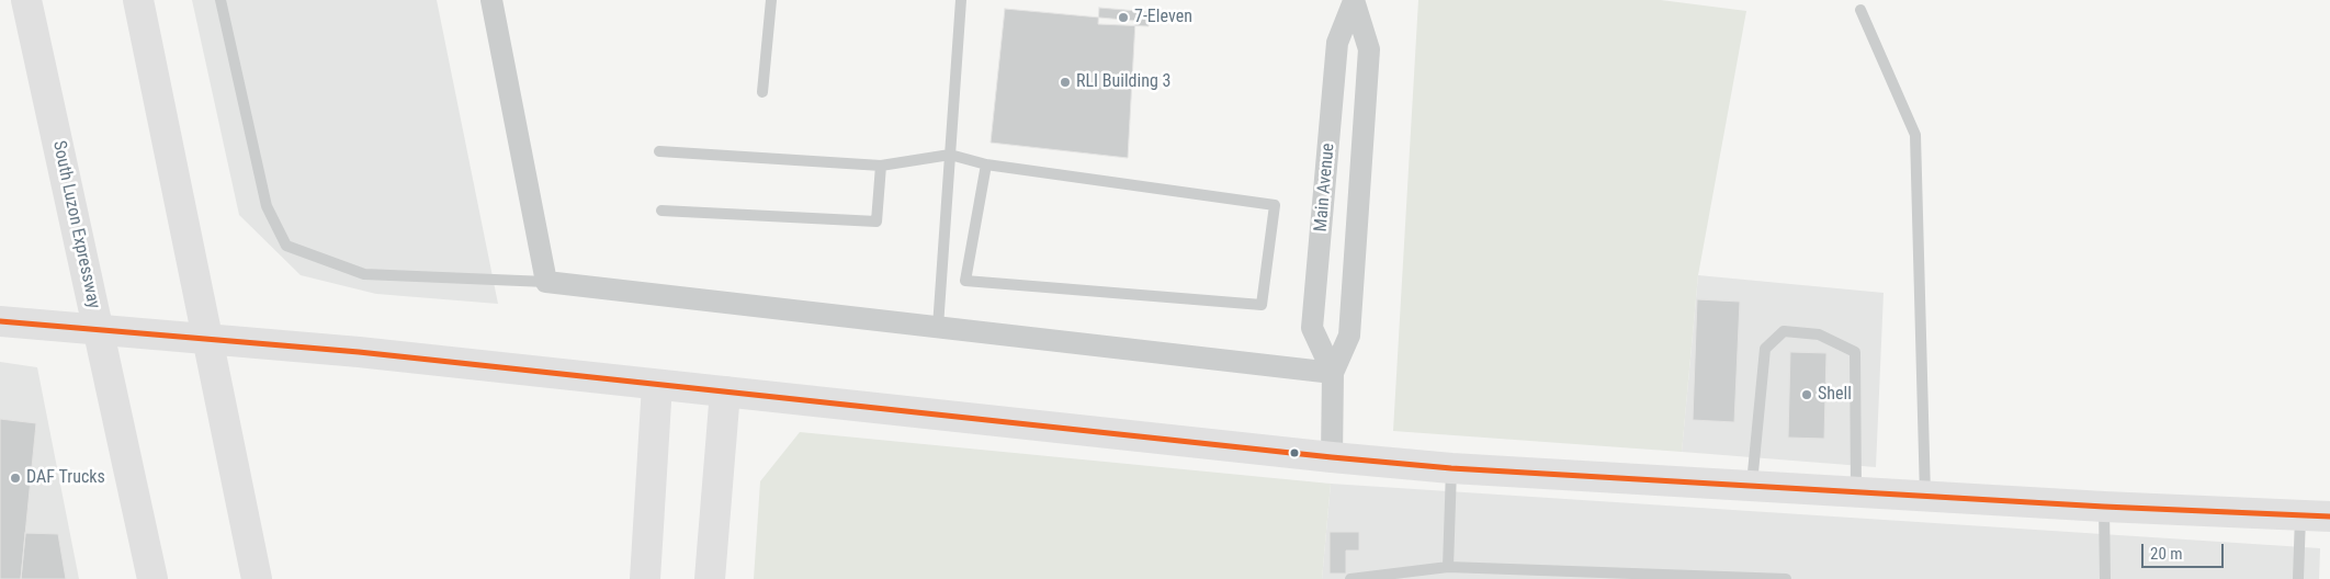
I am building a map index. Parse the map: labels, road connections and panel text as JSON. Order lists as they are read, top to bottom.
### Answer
{
  "streets": {
    "main road": ["South Luzon Expressway"],
    "street": ["Main Avenue"]
  },
  "places": [
    "7-Eleven",
    "RLI Building 3",
    "Shell",
    "DAF Trucks"
  ],
  "scale_bar": "20 m"
}
